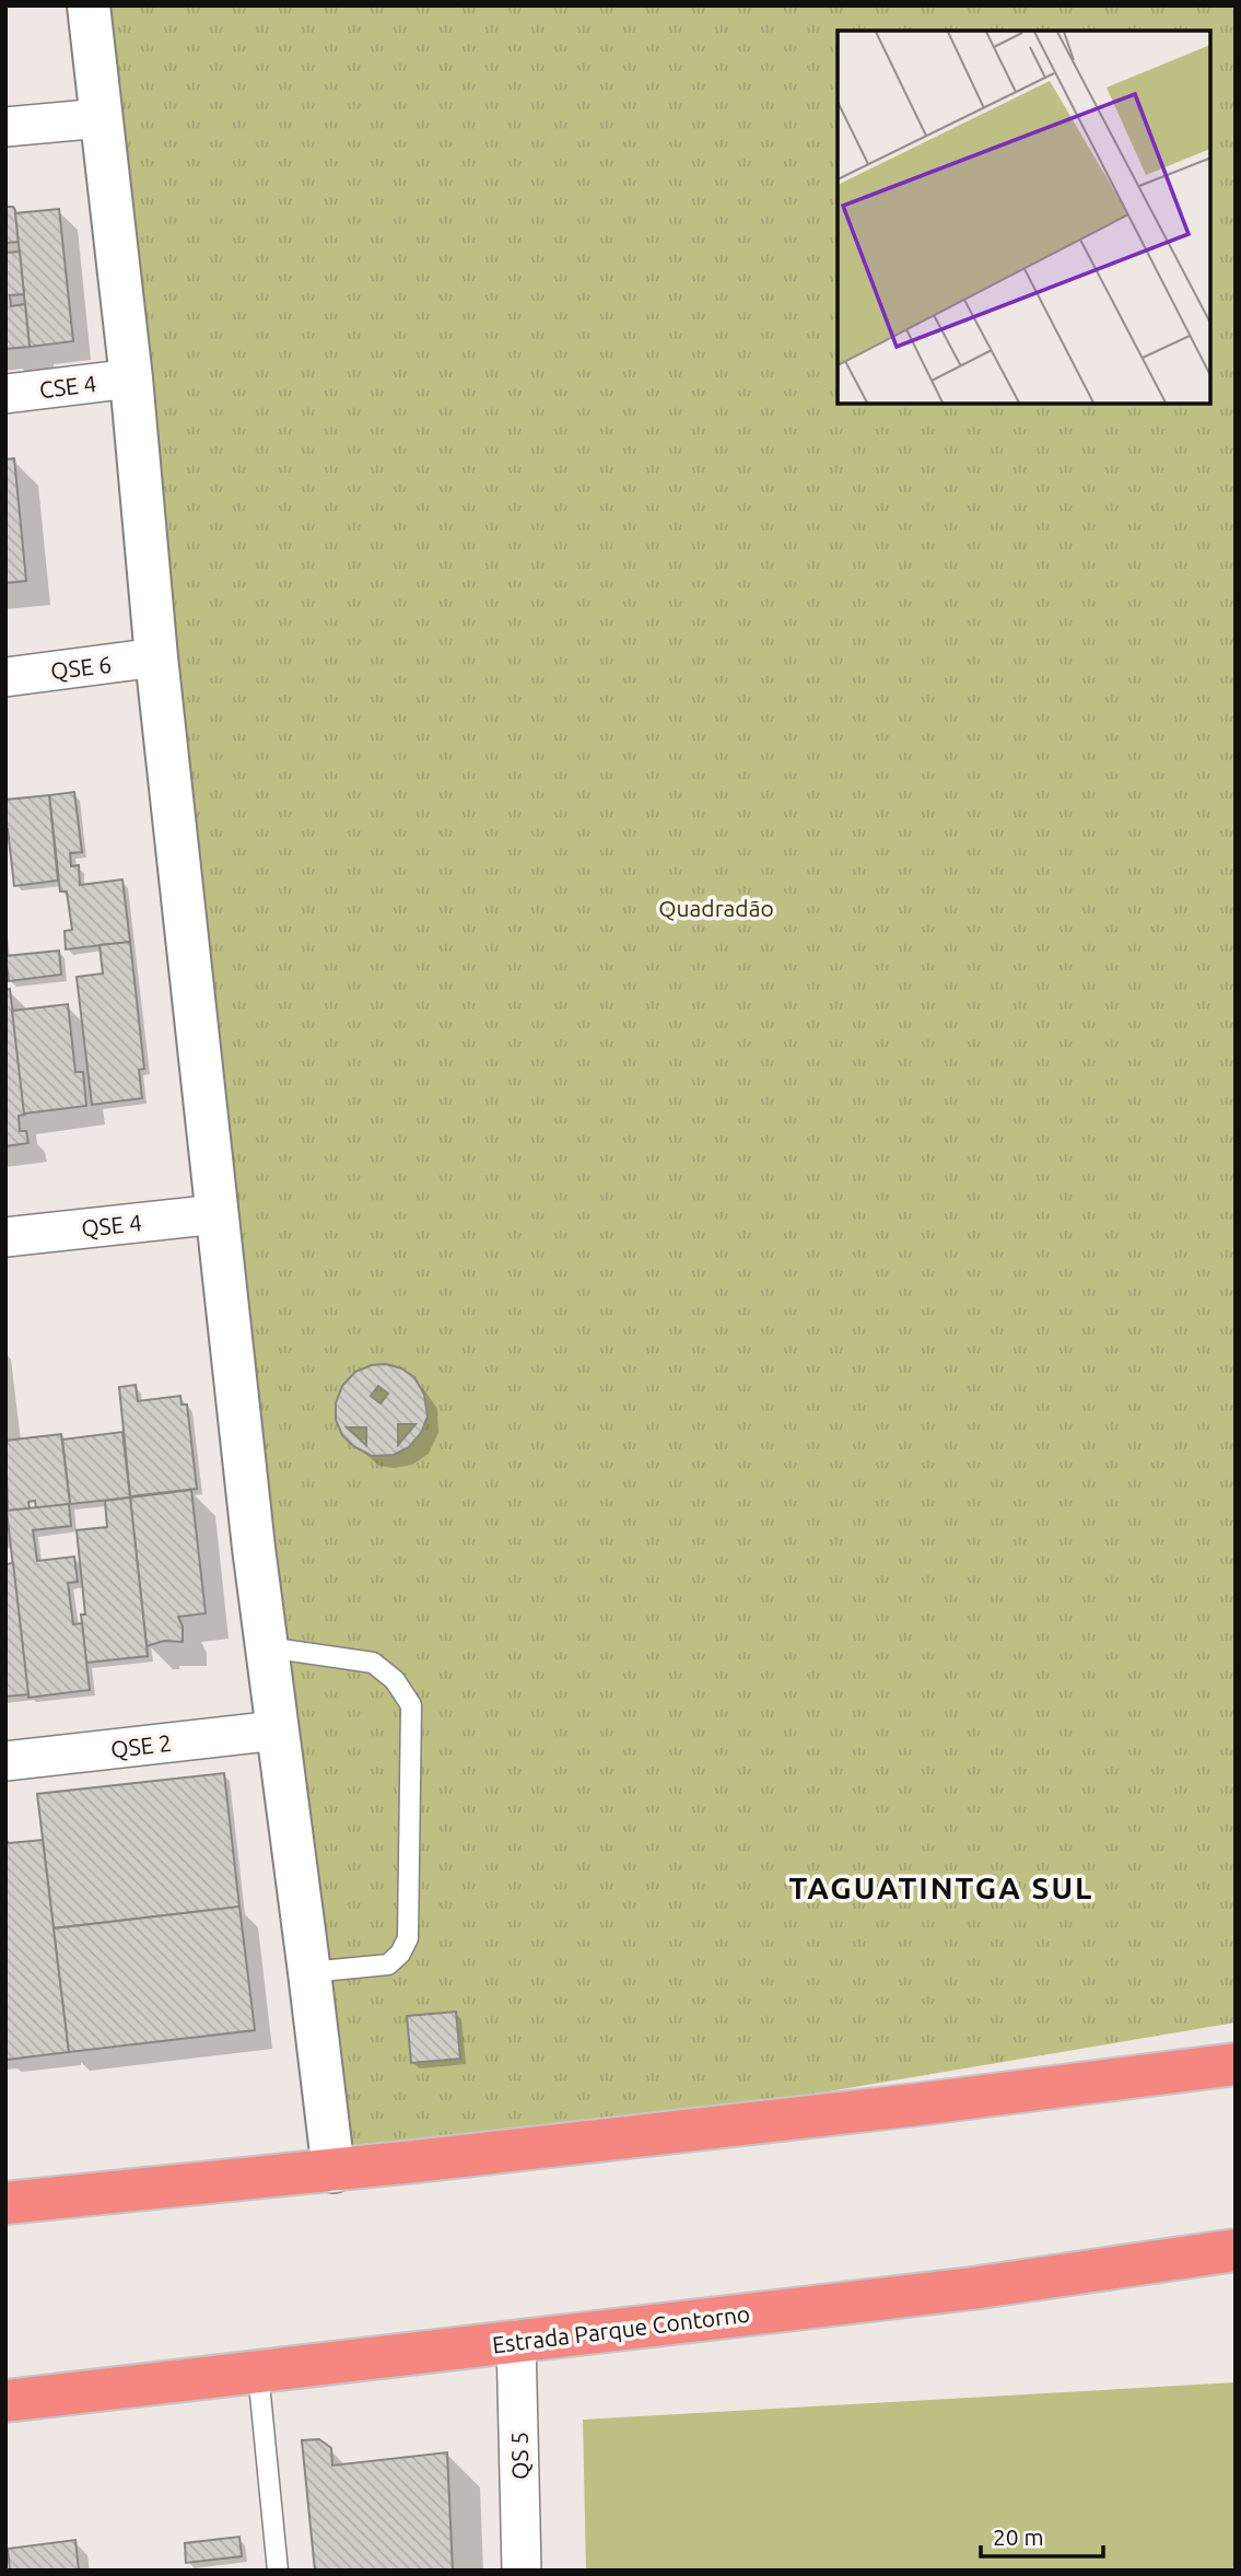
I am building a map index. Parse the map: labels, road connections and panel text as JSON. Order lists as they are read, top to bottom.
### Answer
{
  "streets": {
    "highway": ["Estrada Parque Contorno"],
    "street": [
      "CSE 4",
      "QSE 6",
      "QSE 4",
      "QSE 2",
      "QS 5"
    ]
  },
  "crossings": [
    ["Estrada Parque Contorno", "QS 5"]
  ],
  "districts": ["TAGUATINTGA SUL"],
  "parks": ["Quadradão"],
  "scale_bar": "20 m"
}
